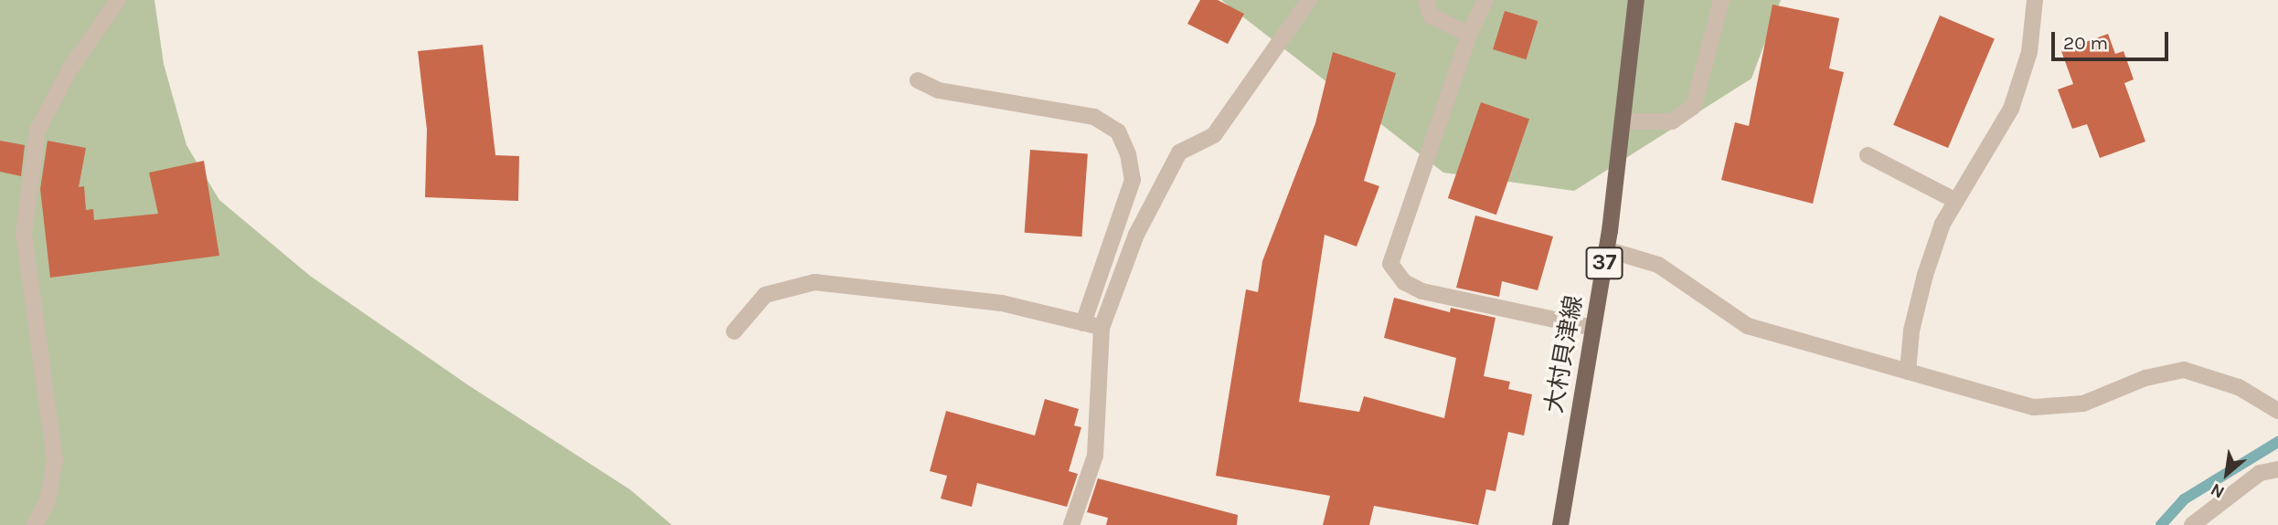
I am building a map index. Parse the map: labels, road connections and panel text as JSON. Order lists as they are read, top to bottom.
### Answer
{
  "streets": {
    "main road": ["37", "大村貝津線"]
  },
  "scale_bar": "20 m",
  "north": "bottom left"
}
